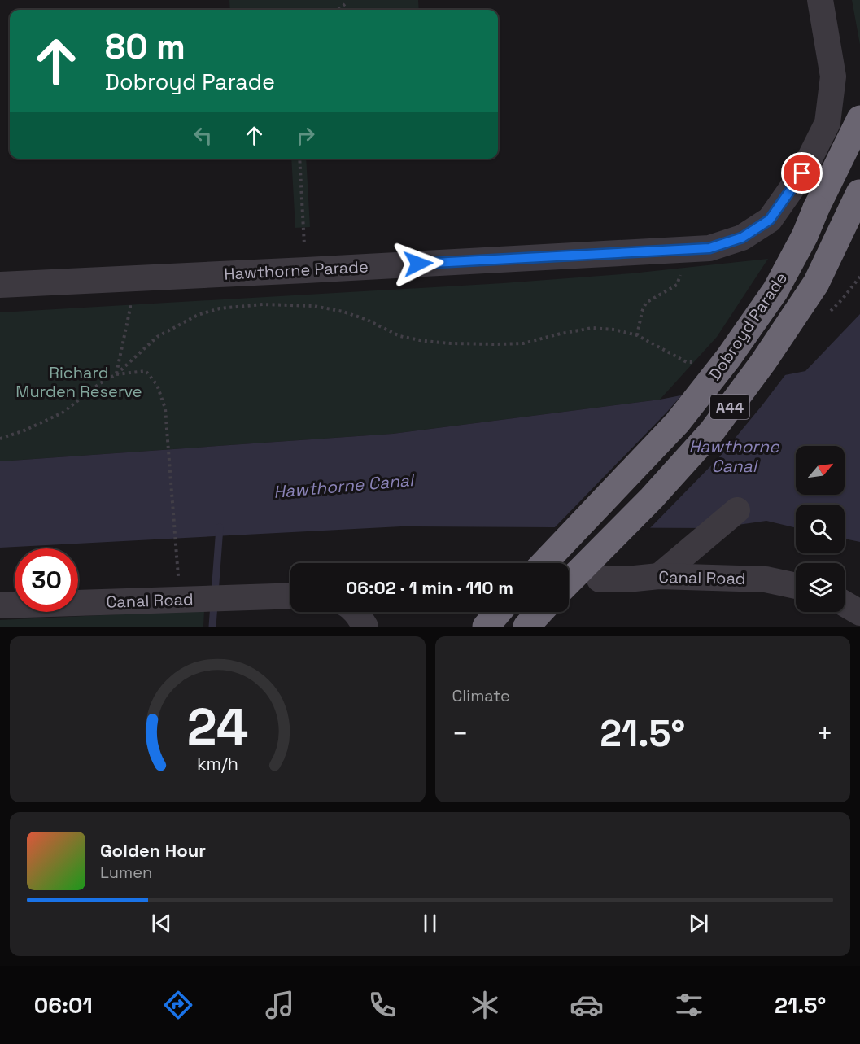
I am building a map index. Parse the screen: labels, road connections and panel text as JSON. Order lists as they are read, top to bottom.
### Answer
{
  "streets": {
    "highway": ["Dobroyd Parade", "A44"],
    "street": ["Hawthorne Parade", "Canal Road"]
  },
  "water": ["Hawthorne Canal"],
  "parks": ["Richard Murden Reserve"],
  "north": "top right",
  "page": {
    "turn": ["80 m", "Dobroyd Parade"],
    "limit": "30",
    "trip": "06:02 · 1 min · 110 m",
    "tile": "Climate",
    "heat": ["−", "21.5°", "+"],
    "song": ["Golden Hour", "Lumen"],
    "tabs": ["06:01", "21.5°"],
    "gauge": ["24", "km/h"]
  }
}
